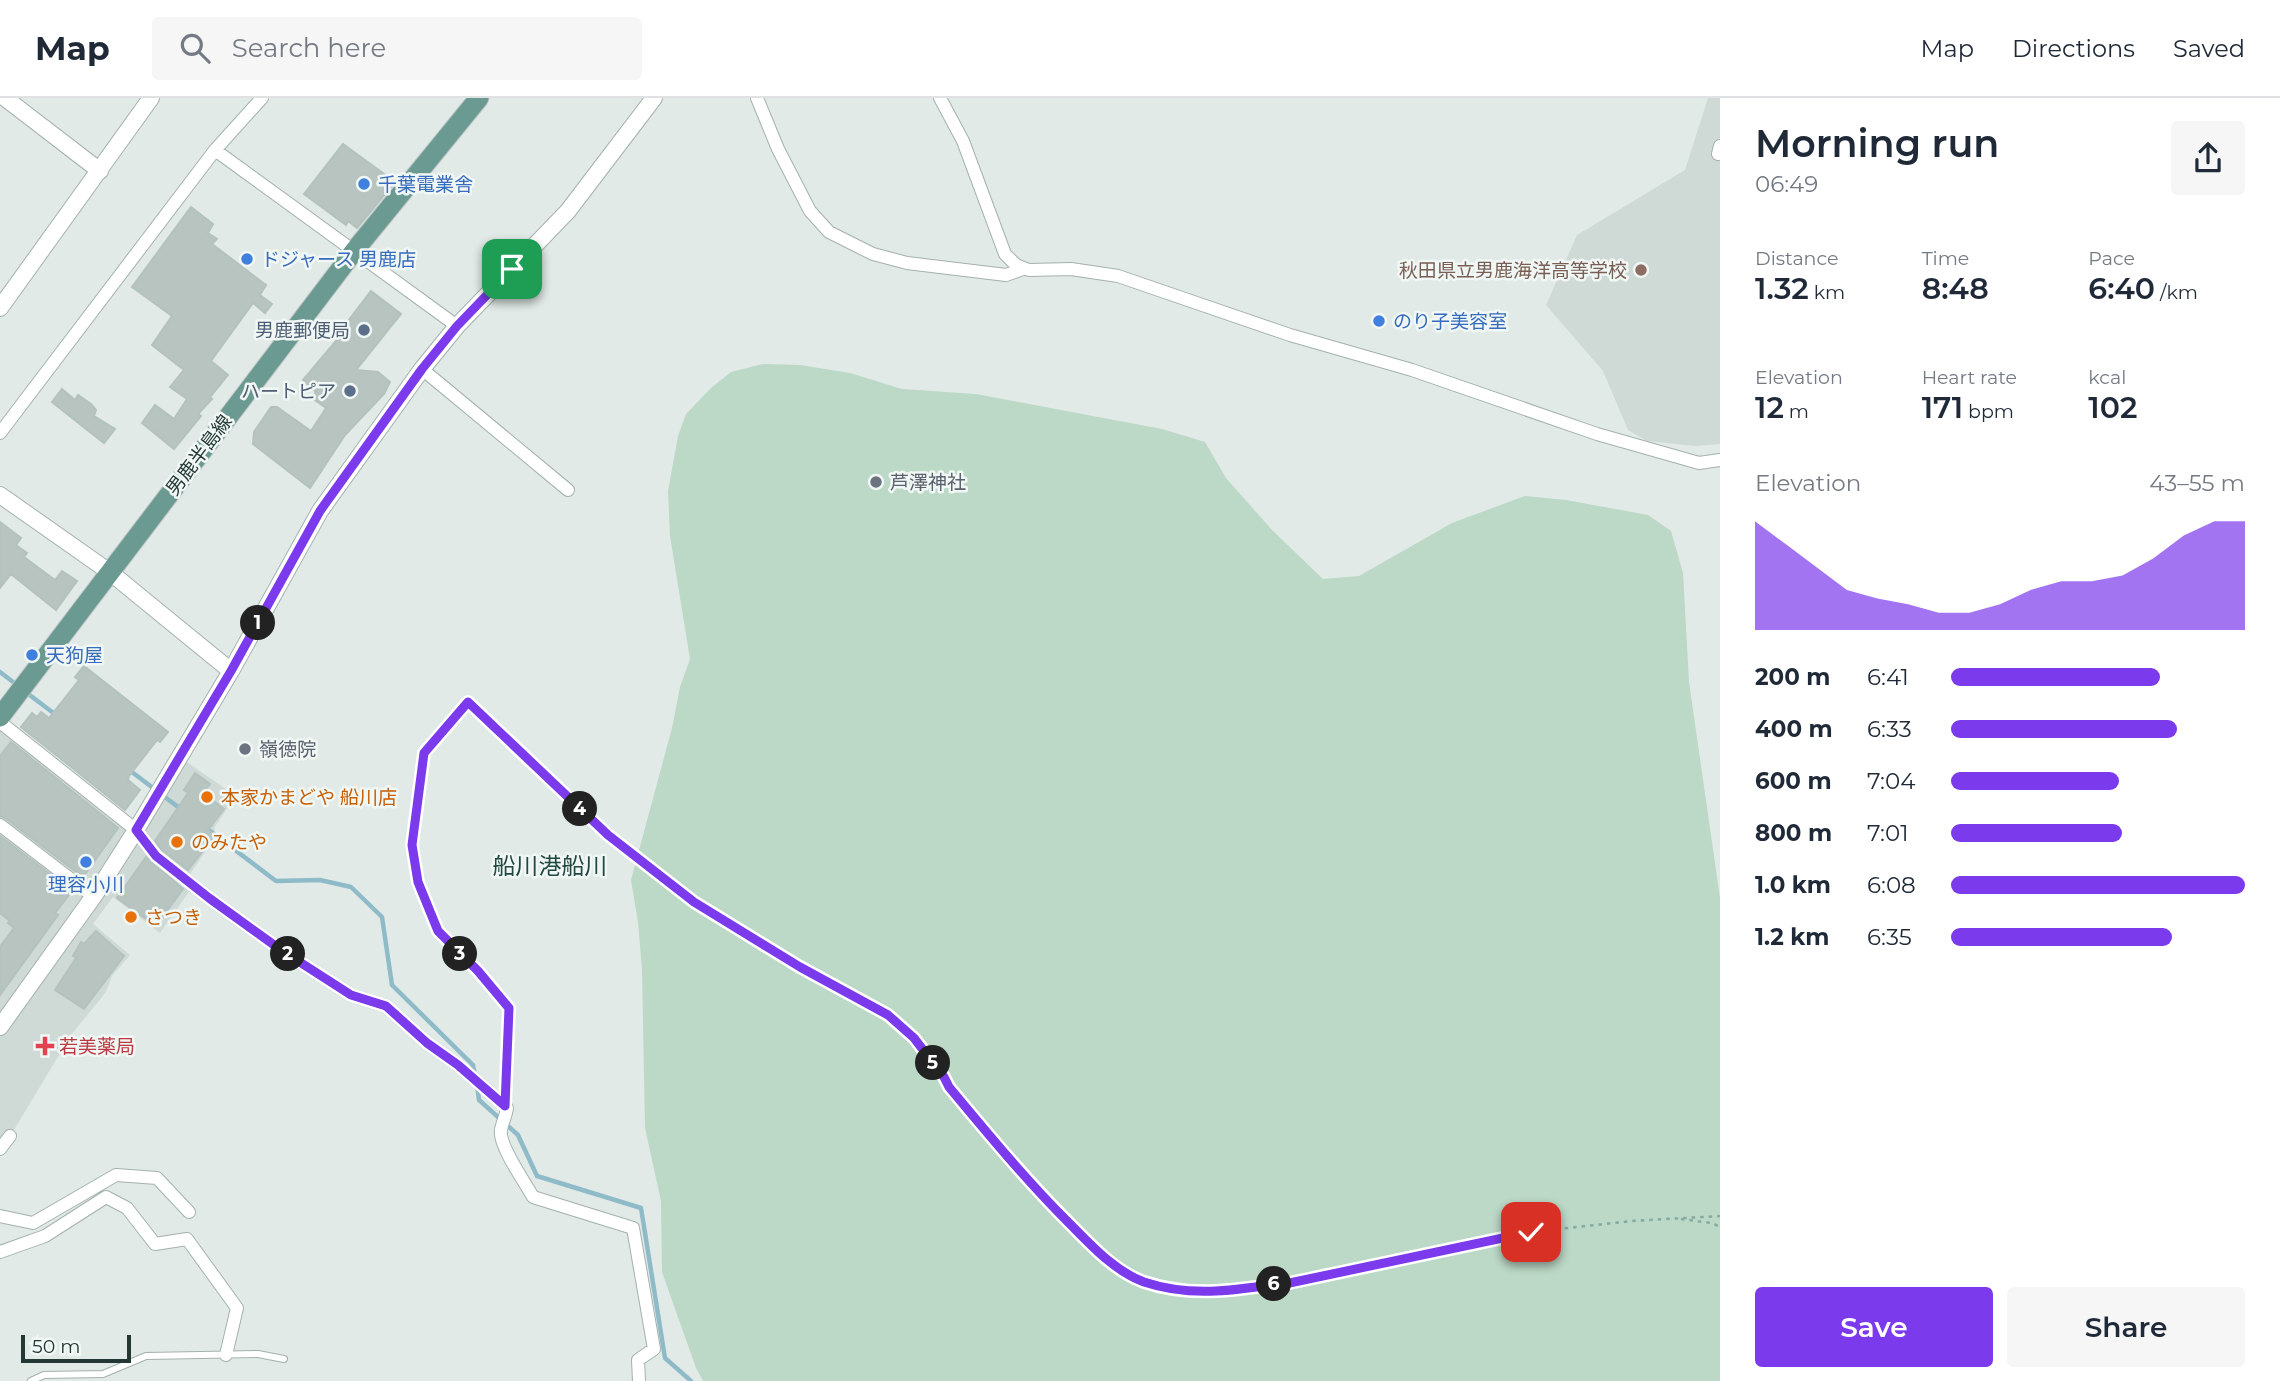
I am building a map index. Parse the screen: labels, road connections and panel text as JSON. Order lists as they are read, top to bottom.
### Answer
{
  "streets": {
    "main road": ["男鹿半島線"]
  },
  "districts": ["船川港船川"],
  "places": {
    "other": [
      "千葉電業舎",
      "ドジャース 男鹿店",
      "秋田県立男鹿海洋高等学校",
      "のり子美容室",
      "男鹿郵便局",
      "ハートピア",
      "芦澤神社",
      "天狗屋",
      "嶺徳院",
      "本家かまどや 船川店",
      "のみたや",
      "理容小川",
      "さつき"
    ],
    "health": ["若美薬局"]
  },
  "scale_bar": "50 m",
  "page": {
    "header": "Map",
    "search": "Search here",
    "nav": ["Map", "Directions", "Saved"],
    "heading": ["Morning run", "06:49"],
    "stats": [
      ["Distance", "1.32 km"],
      ["Time", "8:48"],
      ["Pace", "6:40 /km"],
      ["Elevation", "12 m"],
      ["Heart rate", "171 bpm"],
      ["kcal", "102"]
    ],
    "chart": ["Elevation", "43–55 m"],
    "pins": [
      "1",
      "4",
      "2",
      "3",
      "5",
      "6"
    ],
    "list": [
      {
        "name": "200 m",
        "note": "6:41"
      },
      {
        "name": "400 m",
        "note": "6:33"
      },
      {
        "name": "600 m",
        "note": "7:04"
      },
      {
        "name": "800 m",
        "note": "7:01"
      },
      {
        "name": "1.0 km",
        "note": "6:08"
      },
      {
        "name": "1.2 km",
        "note": "6:35"
      }
    ],
    "buttons": ["Save", "Share"],
    "scale": "50 m"
  }
}
